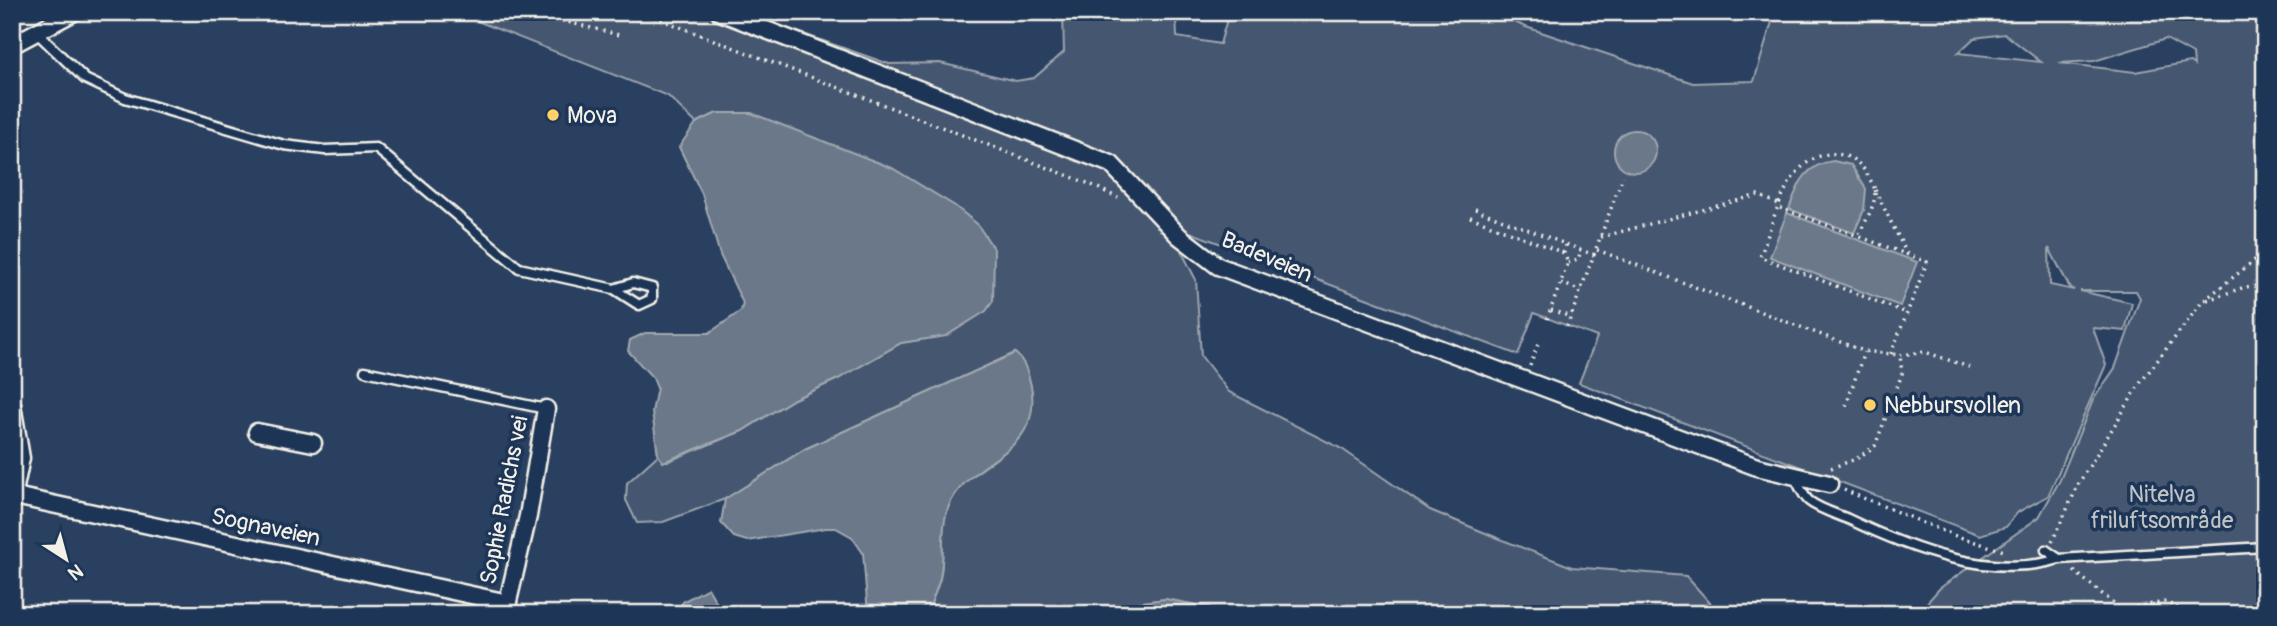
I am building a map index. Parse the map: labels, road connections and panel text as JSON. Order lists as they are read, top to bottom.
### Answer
{
  "streets": {
    "street": ["Badeveien", "Sophie Radichs vei", "Sognaveien"]
  },
  "crossings": [
    ["Sophie Radichs vei", "Sognaveien"]
  ],
  "parks": ["Nitelva friluftsområde"],
  "places": ["Mova", "Nebbursvollen"],
  "north": "bottom right"
}
